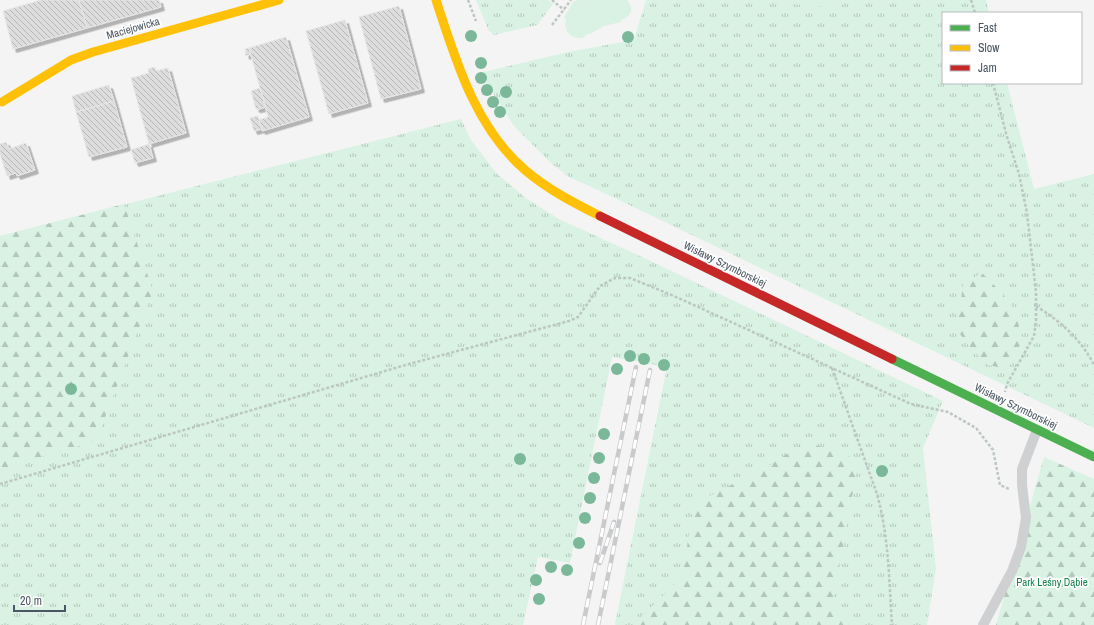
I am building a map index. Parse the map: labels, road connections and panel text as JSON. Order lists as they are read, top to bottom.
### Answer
{
  "streets": {
    "street": ["Maciejowicka", "Wisławy Szymborskiej"]
  },
  "parks": ["Park Leśny Dąbie"],
  "legend": ["Fast", "Slow", "Jam"],
  "scale_bar": "20 m"
}
